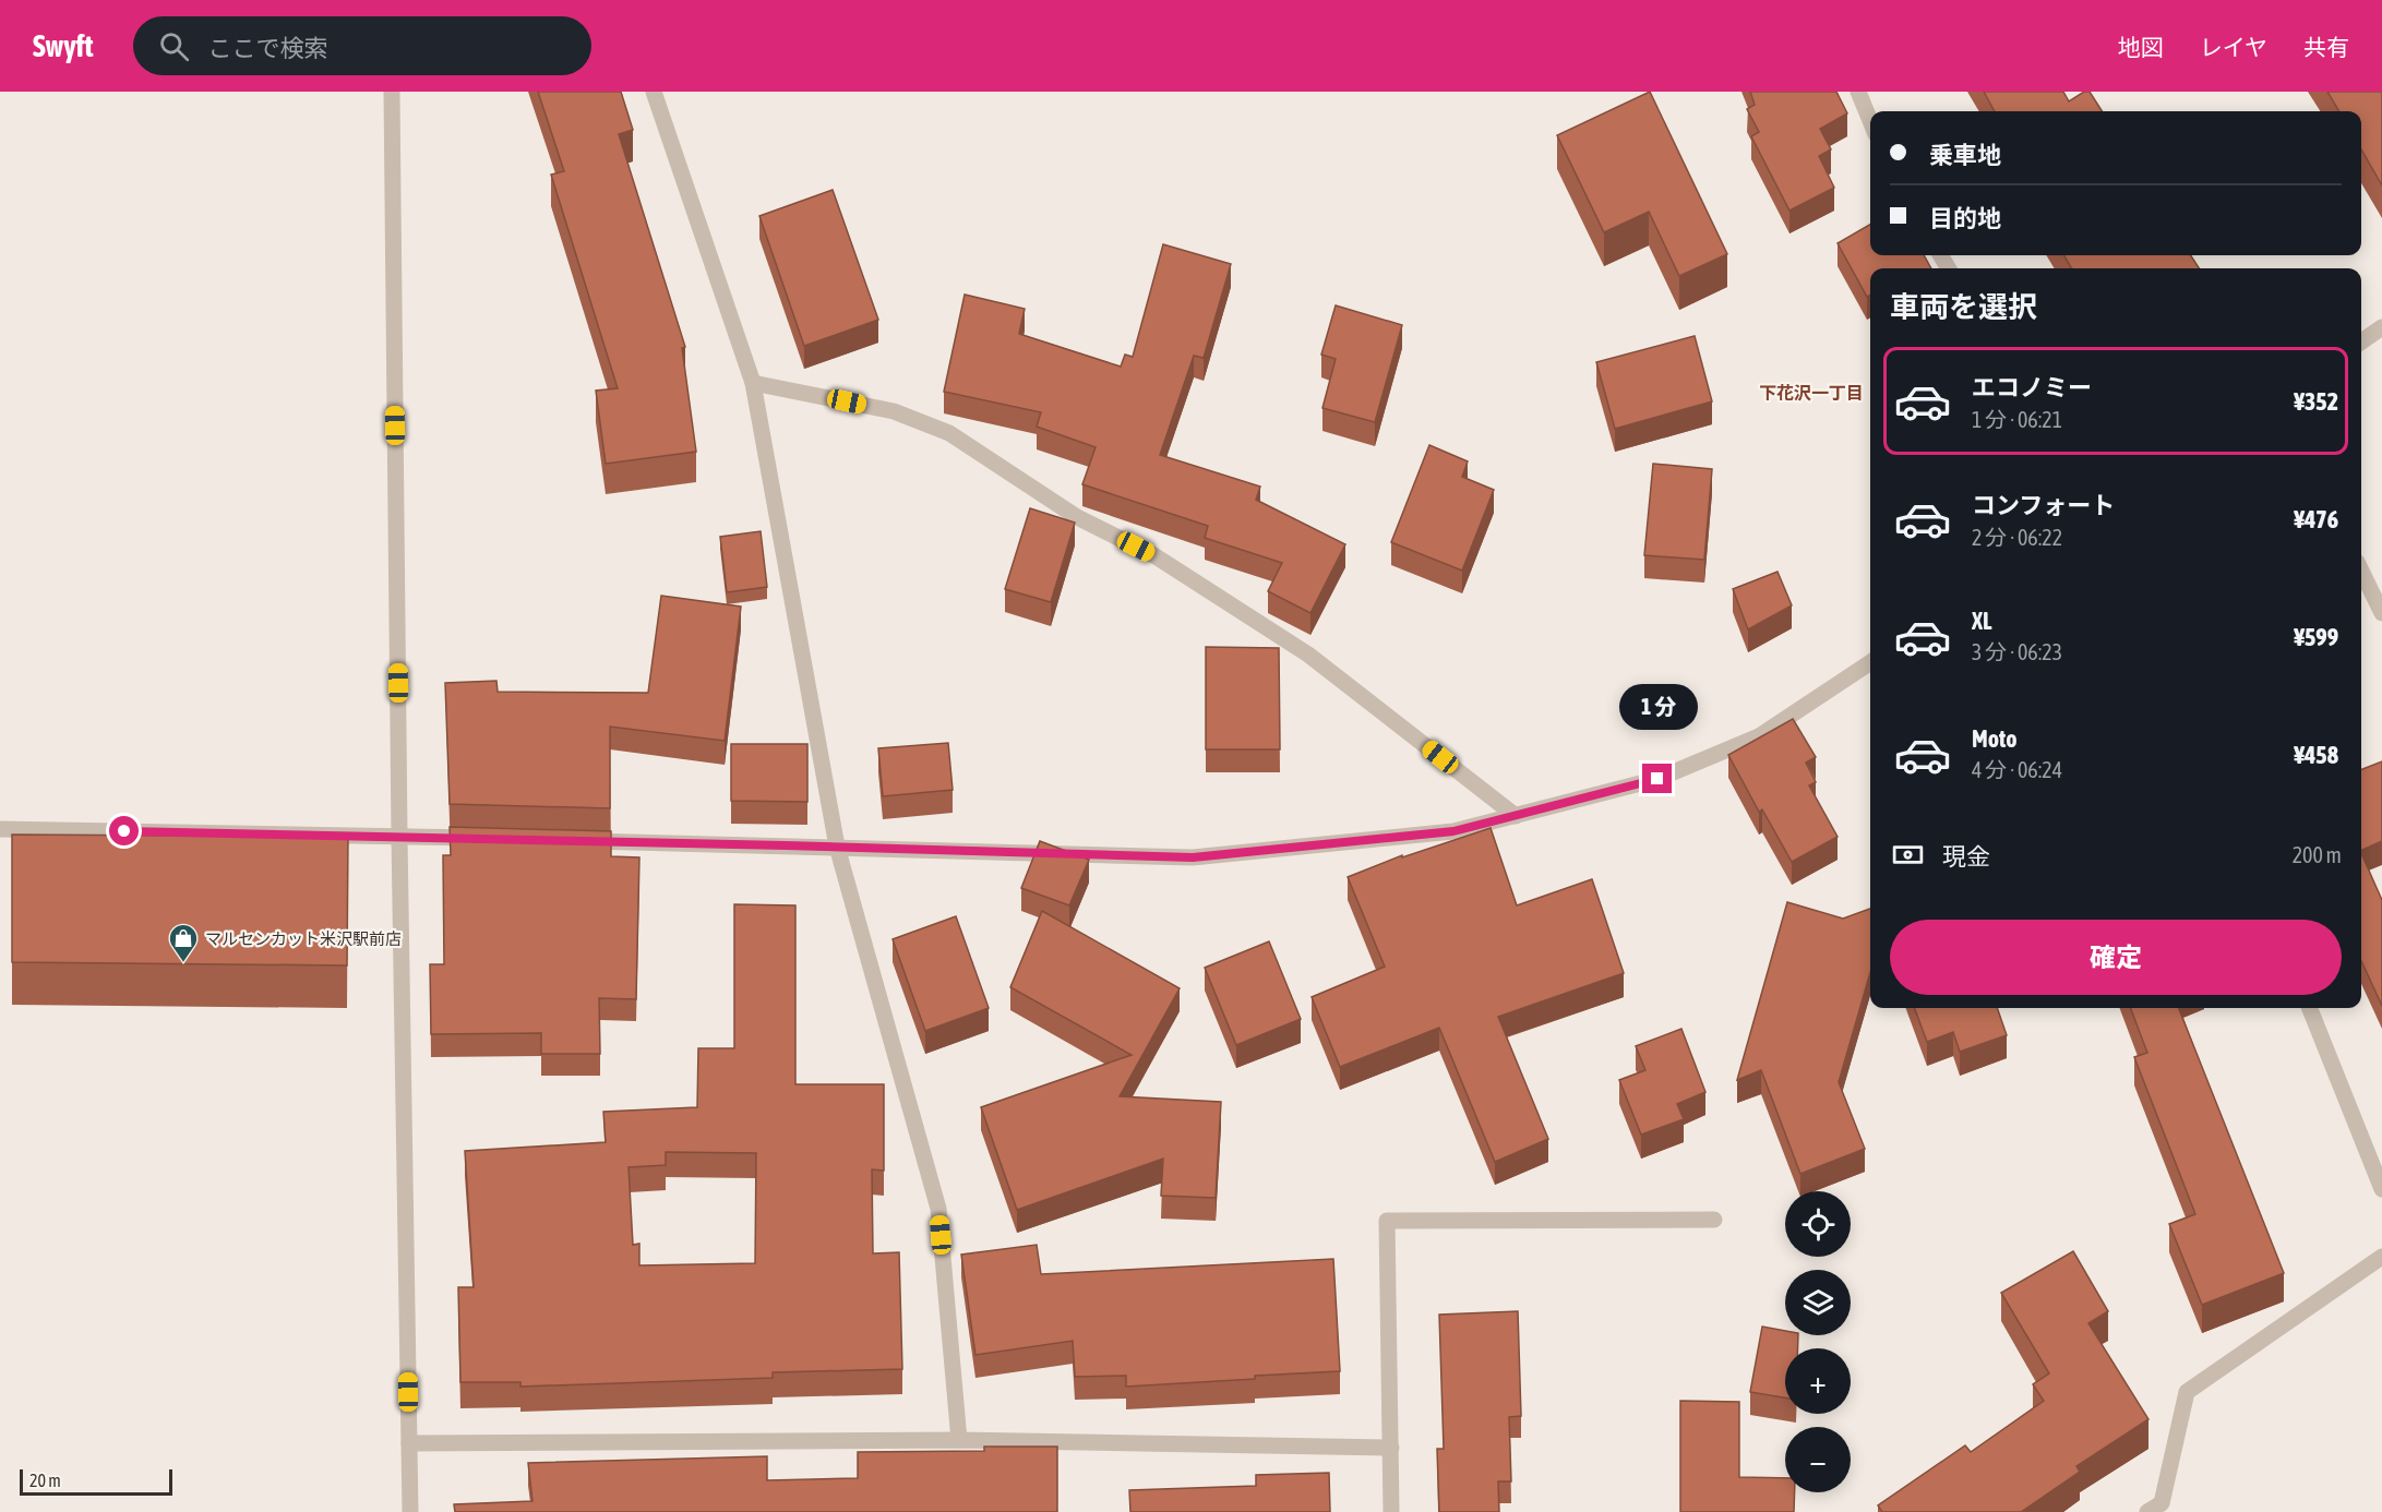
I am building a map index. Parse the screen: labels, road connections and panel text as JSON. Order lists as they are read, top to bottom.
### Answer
{
  "districts": ["下花沢一丁目"],
  "places": {
    "shop": ["マルセンカット米沢駅前店"]
  },
  "scale_bar": "20 m",
  "page": {
    "header": "Swyft",
    "search": "ここで検索",
    "nav": ["地図", "レイヤ", "共有"],
    "banner": ["乗車地", "目的地"],
    "heading": "車両を選択",
    "list": [
      {
        "name": "エコノミー",
        "note": "1 分 · 06:21",
        "value": "¥352"
      },
      {
        "name": "コンフォート",
        "note": "2 分 · 06:22",
        "value": "¥476"
      },
      {
        "name": "XL",
        "note": "3 分 · 06:23",
        "value": "¥599"
      },
      {
        "name": "Moto",
        "note": "4 分 · 06:24",
        "value": "¥458"
      }
    ],
    "bubble": "1 分",
    "pay": ["現金", "200 m"],
    "buttons": "確定",
    "map_buttons": ["+", "−"],
    "scale": "20 m"
  }
}
